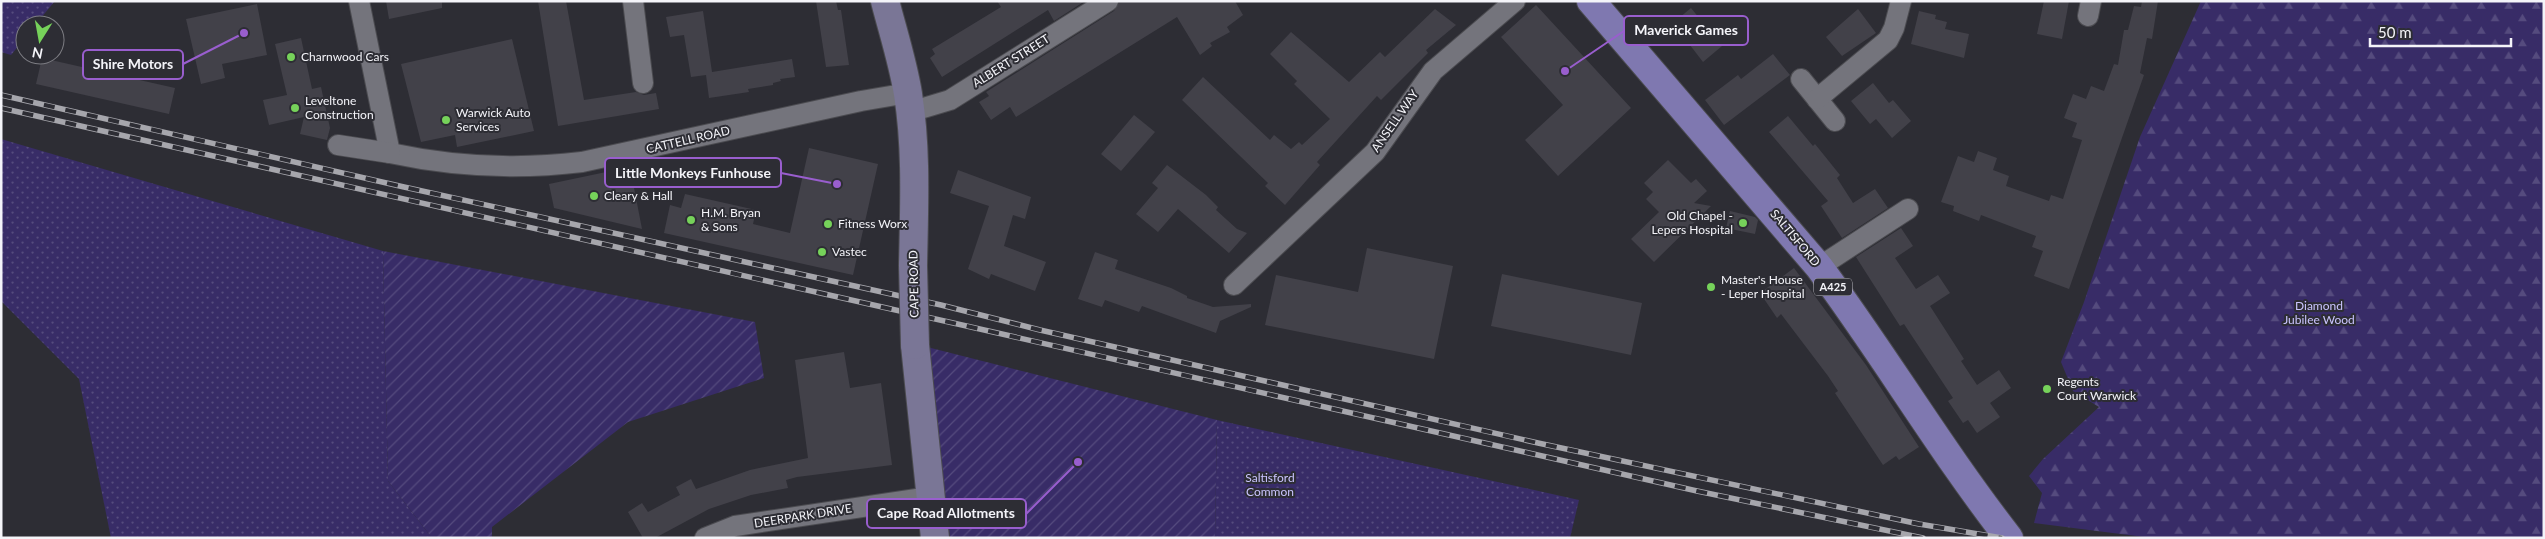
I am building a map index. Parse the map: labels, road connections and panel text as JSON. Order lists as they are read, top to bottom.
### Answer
{
  "streets": {
    "main road": ["SALTISFORD", "A425"],
    "street": [
      "ALBERT STREET",
      "ANSELL WAY",
      "CATTELL ROAD",
      "CAPE ROAD",
      "DEERPARK DRIVE"
    ]
  },
  "crossings": [
    ["ALBERT STREET", "CATTELL ROAD"],
    ["ALBERT STREET", "CAPE ROAD"],
    ["CATTELL ROAD", "CAPE ROAD"],
    ["CAPE ROAD", "DEERPARK DRIVE"]
  ],
  "parks": ["Diamond Jubilee Wood", "Saltisford Common"],
  "places": [
    "Shire Motors",
    "Charnwood Cars",
    "Maverick Games",
    "Leveltone Construction",
    "Warwick Auto Services",
    "Little Monkeys Funhouse",
    "Cleary & Hall",
    "H.M. Bryan & Sons",
    "Old Chapel - Lepers Hospital",
    "Fitness Worx",
    "Vastec",
    "Master's House - Leper Hospital",
    "Regents Court Warwick",
    "Cape Road Allotments"
  ],
  "scale_bar": "50 m",
  "north": "bottom"
}
